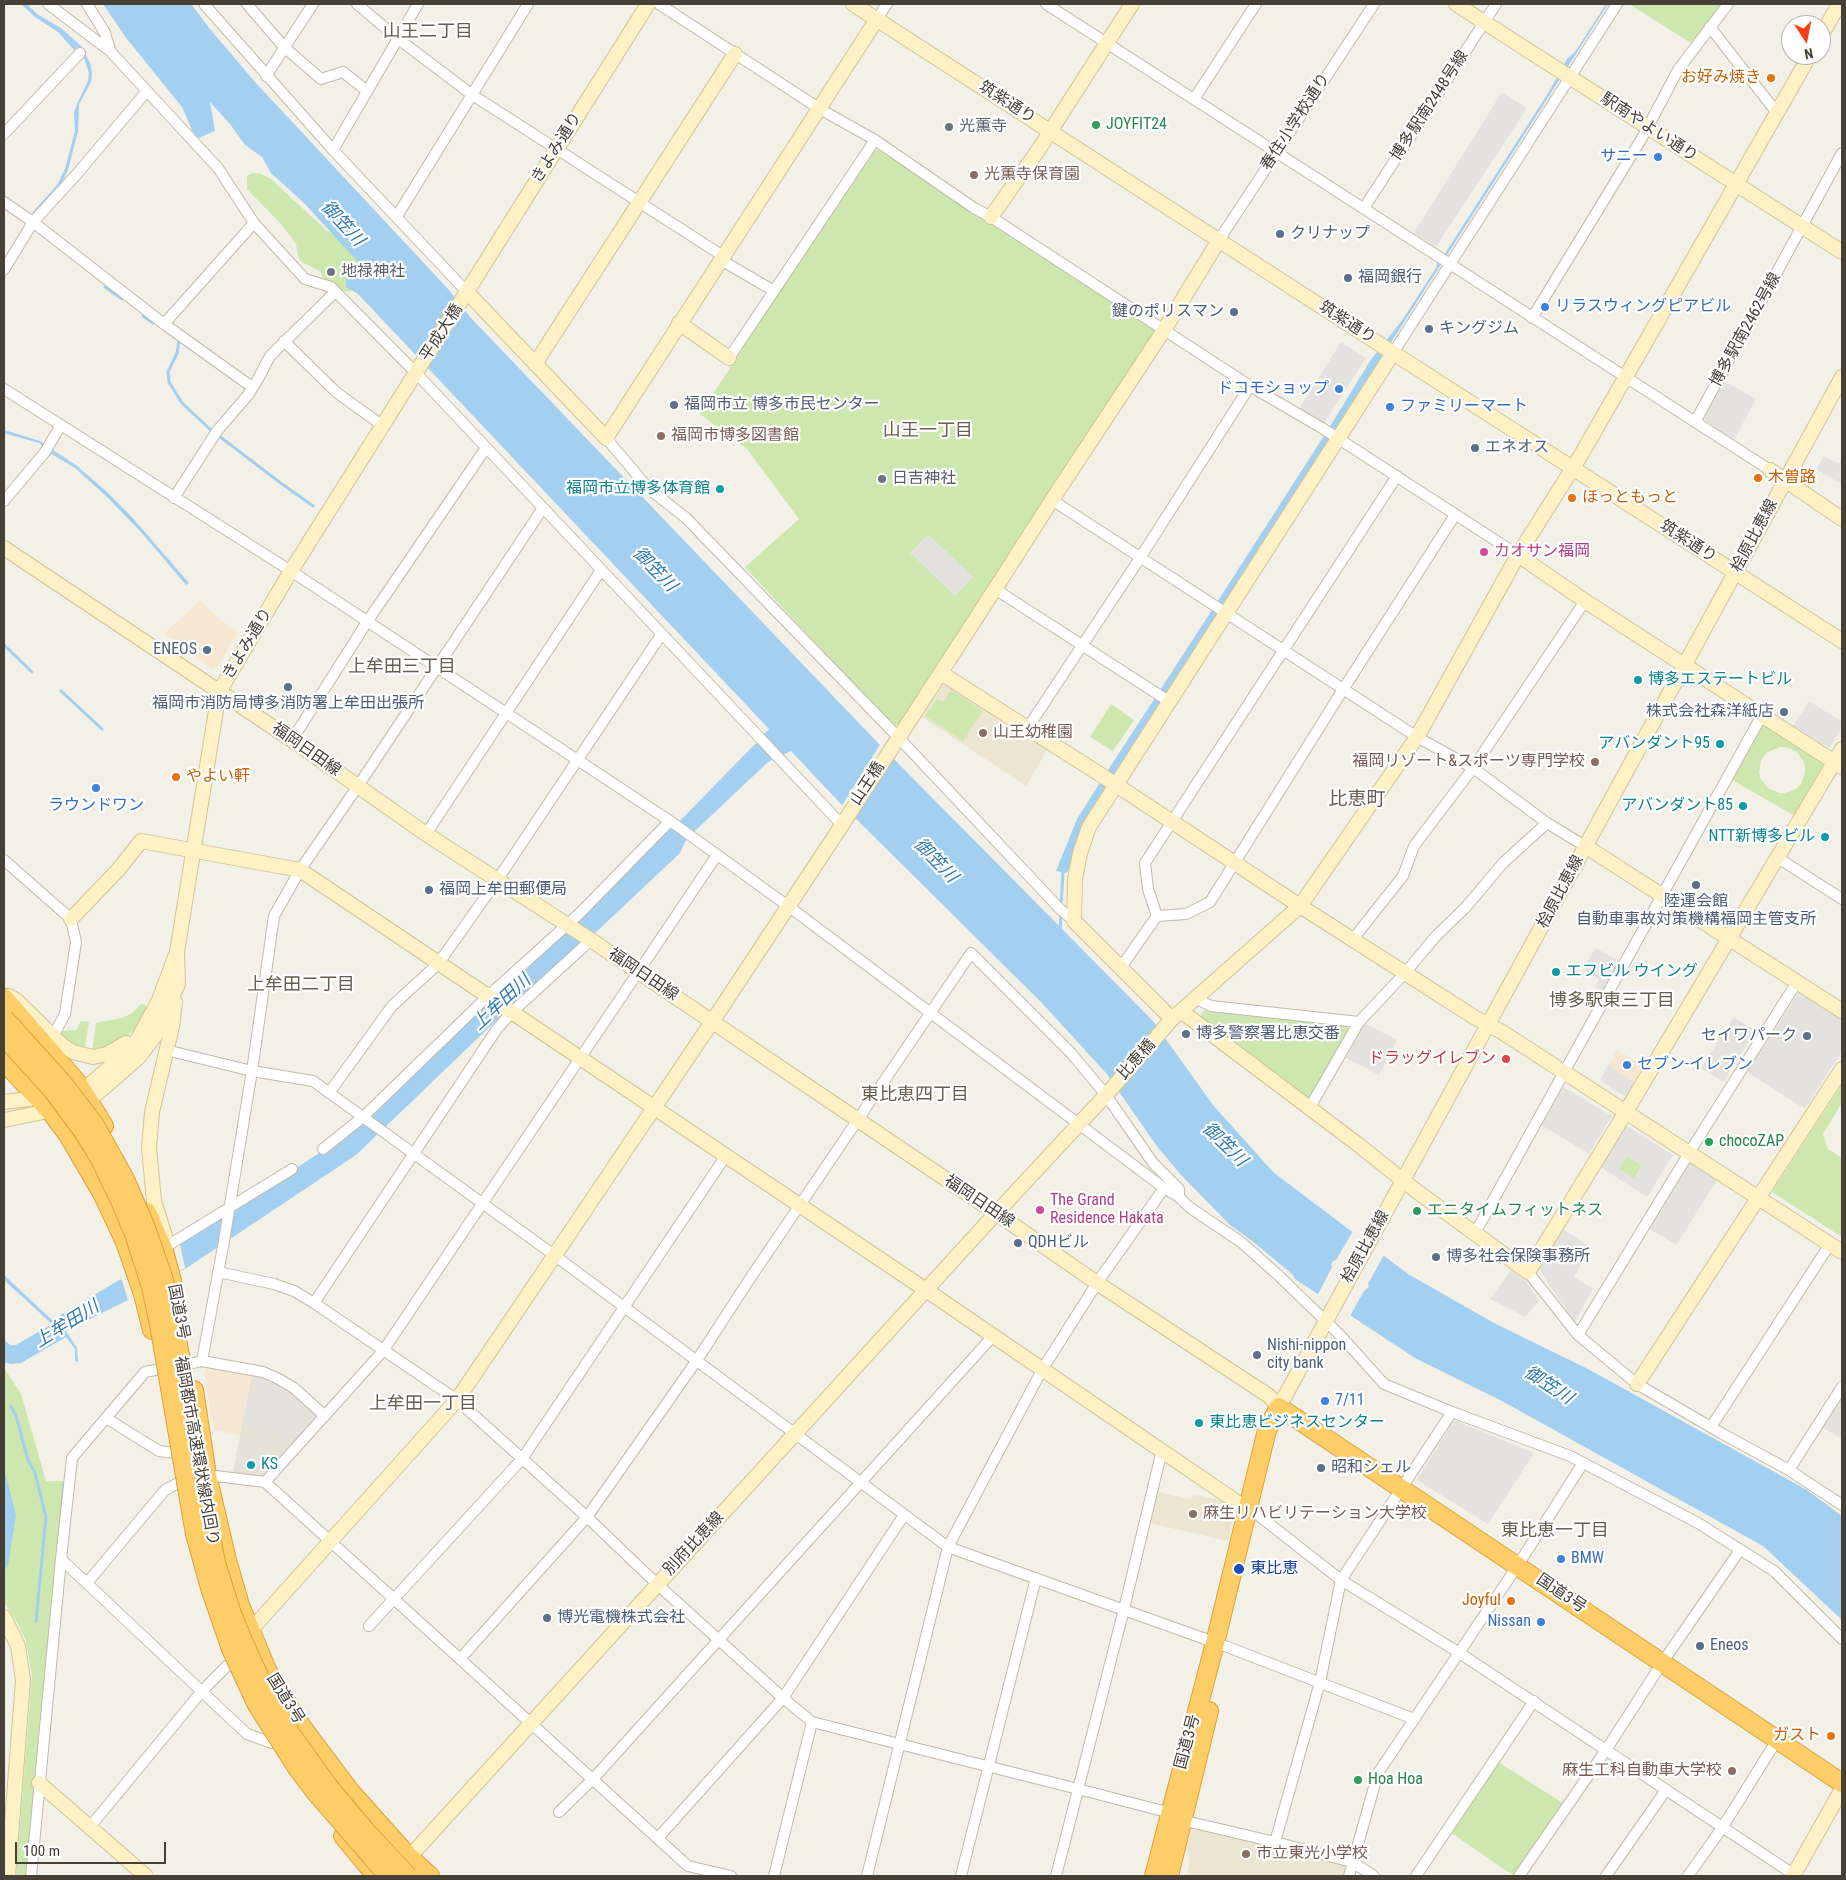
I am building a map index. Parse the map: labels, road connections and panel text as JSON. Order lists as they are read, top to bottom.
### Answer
{
  "streets": {
    "highway": ["国道3号", "福岡都市高速環状線内回り"],
    "street": [
      "筑紫通り",
      "博多駅南2448号線",
      "春住小学校通り",
      "駅南やよい通り",
      "きよみ通り",
      "博多駅南2462号線",
      "平成大橋",
      "桧原比恵線",
      "福岡日田線",
      "山王橋",
      "比恵橋",
      "別府比恵線"
    ]
  },
  "crossings": [
    ["筑紫通り", "春住小学校通り"],
    ["筑紫通り", "桧原比恵線"],
    ["筑紫通り", "山王橋"],
    ["筑紫通り", "比恵橋"],
    ["博多駅南2448号線", "駅南やよい通り"],
    ["春住小学校通り", "山王橋"],
    ["駅南やよい通り", "博多駅南2462号線"],
    ["駅南やよい通り", "比恵橋"],
    ["きよみ通り", "平成大橋"],
    ["きよみ通り", "福岡日田線"],
    ["きよみ通り", "国道3号"],
    ["桧原比恵線", "福岡日田線"],
    ["桧原比恵線", "国道3号"],
    ["福岡日田線", "山王橋"],
    ["福岡日田線", "国道3号"],
    ["福岡日田線", "別府比恵線"],
    ["山王橋", "国道3号"],
    ["比恵橋", "別府比恵線"],
    ["国道3号", "別府比恵線"]
  ],
  "districts": [
    "山王二丁目",
    "山王一丁目",
    "上牟田三丁目",
    "比恵町",
    "上牟田二丁目",
    "博多駅東三丁目",
    "東比恵四丁目",
    "上牟田一丁目",
    "東比恵一丁目"
  ],
  "water": ["御笠川", "上牟田川"],
  "places": [
    "お好み焼き",
    "JOYFIT24",
    "光薫寺",
    "サニー",
    "光薫寺保育園",
    "クリナップ",
    "地禄神社",
    "福岡銀行",
    "リラスウィングピアビル",
    "鍵のポリスマン",
    "キングジム",
    "ドコモショップ",
    "福岡市立 博多市民センター",
    "ファミリーマート",
    "福岡市博多図書館",
    "エネオス",
    "木曽路",
    "日吉神社",
    "福岡市立博多体育館",
    "ほっともっと",
    "カオサン福岡",
    "ENEOS",
    "博多エステートビル",
    "福岡市消防局博多消防署上牟田出張所",
    "株式会社森洋紙店",
    "山王幼稚園",
    "アバンダント95",
    "福岡リゾート&スポーツ専門学校",
    "やよい軒",
    "ラウンドワン",
    "アバンダント85",
    "NTT新博多ビル",
    "陸運会館 自動車事故対策機構福岡主管支所",
    "福岡上牟田郵便局",
    "エフビル ウイング",
    "博多警察署比恵交番",
    "セイワパーク",
    "ドラッグイレブン",
    "セブン-イレブン",
    "chocoZAP",
    "The Grand Residence Hakata",
    "エニタイムフィットネス",
    "QDHビル",
    "博多社会保険事務所",
    "Nishi-nippon city bank",
    "7/11",
    "東比恵ビジネスセンター",
    "KS",
    "昭和シェル",
    "麻生リハビリテーション大学校",
    "BMW",
    "東比恵",
    "Joyful",
    "博光電機株式会社",
    "Nissan",
    "Eneos",
    "ガスト",
    "麻生工科自動車大学校",
    "Hoa Hoa",
    "市立東光小学校"
  ],
  "scale_bar": "100 m",
  "north": "bottom"
}
